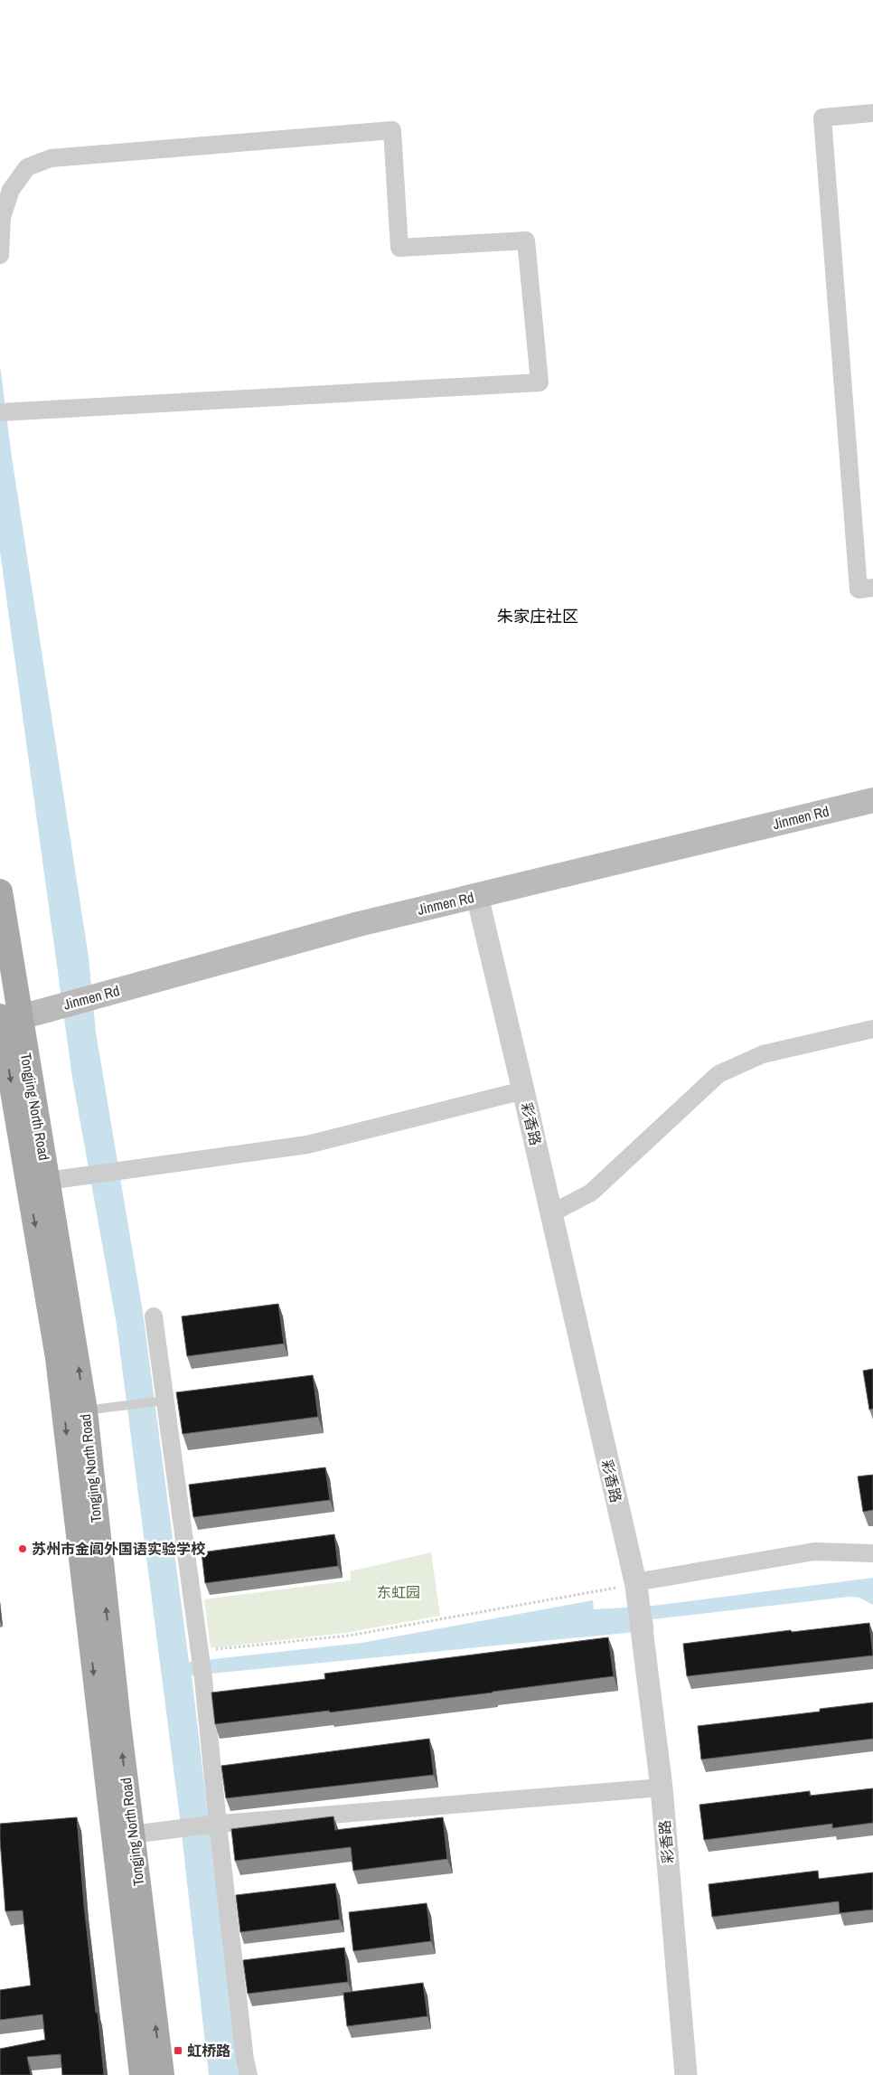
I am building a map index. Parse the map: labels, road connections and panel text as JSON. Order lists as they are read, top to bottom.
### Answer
{
  "streets": {
    "main road": ["Jinmen Rd", "Tongjing North Road"],
    "street": ["彩香路"]
  },
  "crossings": [
    ["Jinmen Rd", "Tongjing North Road"],
    ["Jinmen Rd", "彩香路"]
  ],
  "districts": ["朱家庄社区"],
  "parks": ["东虹园"],
  "places": {
    "other": ["苏州市金阊外国语实验学校"],
    "transit": ["虹桥路"]
  }
}
